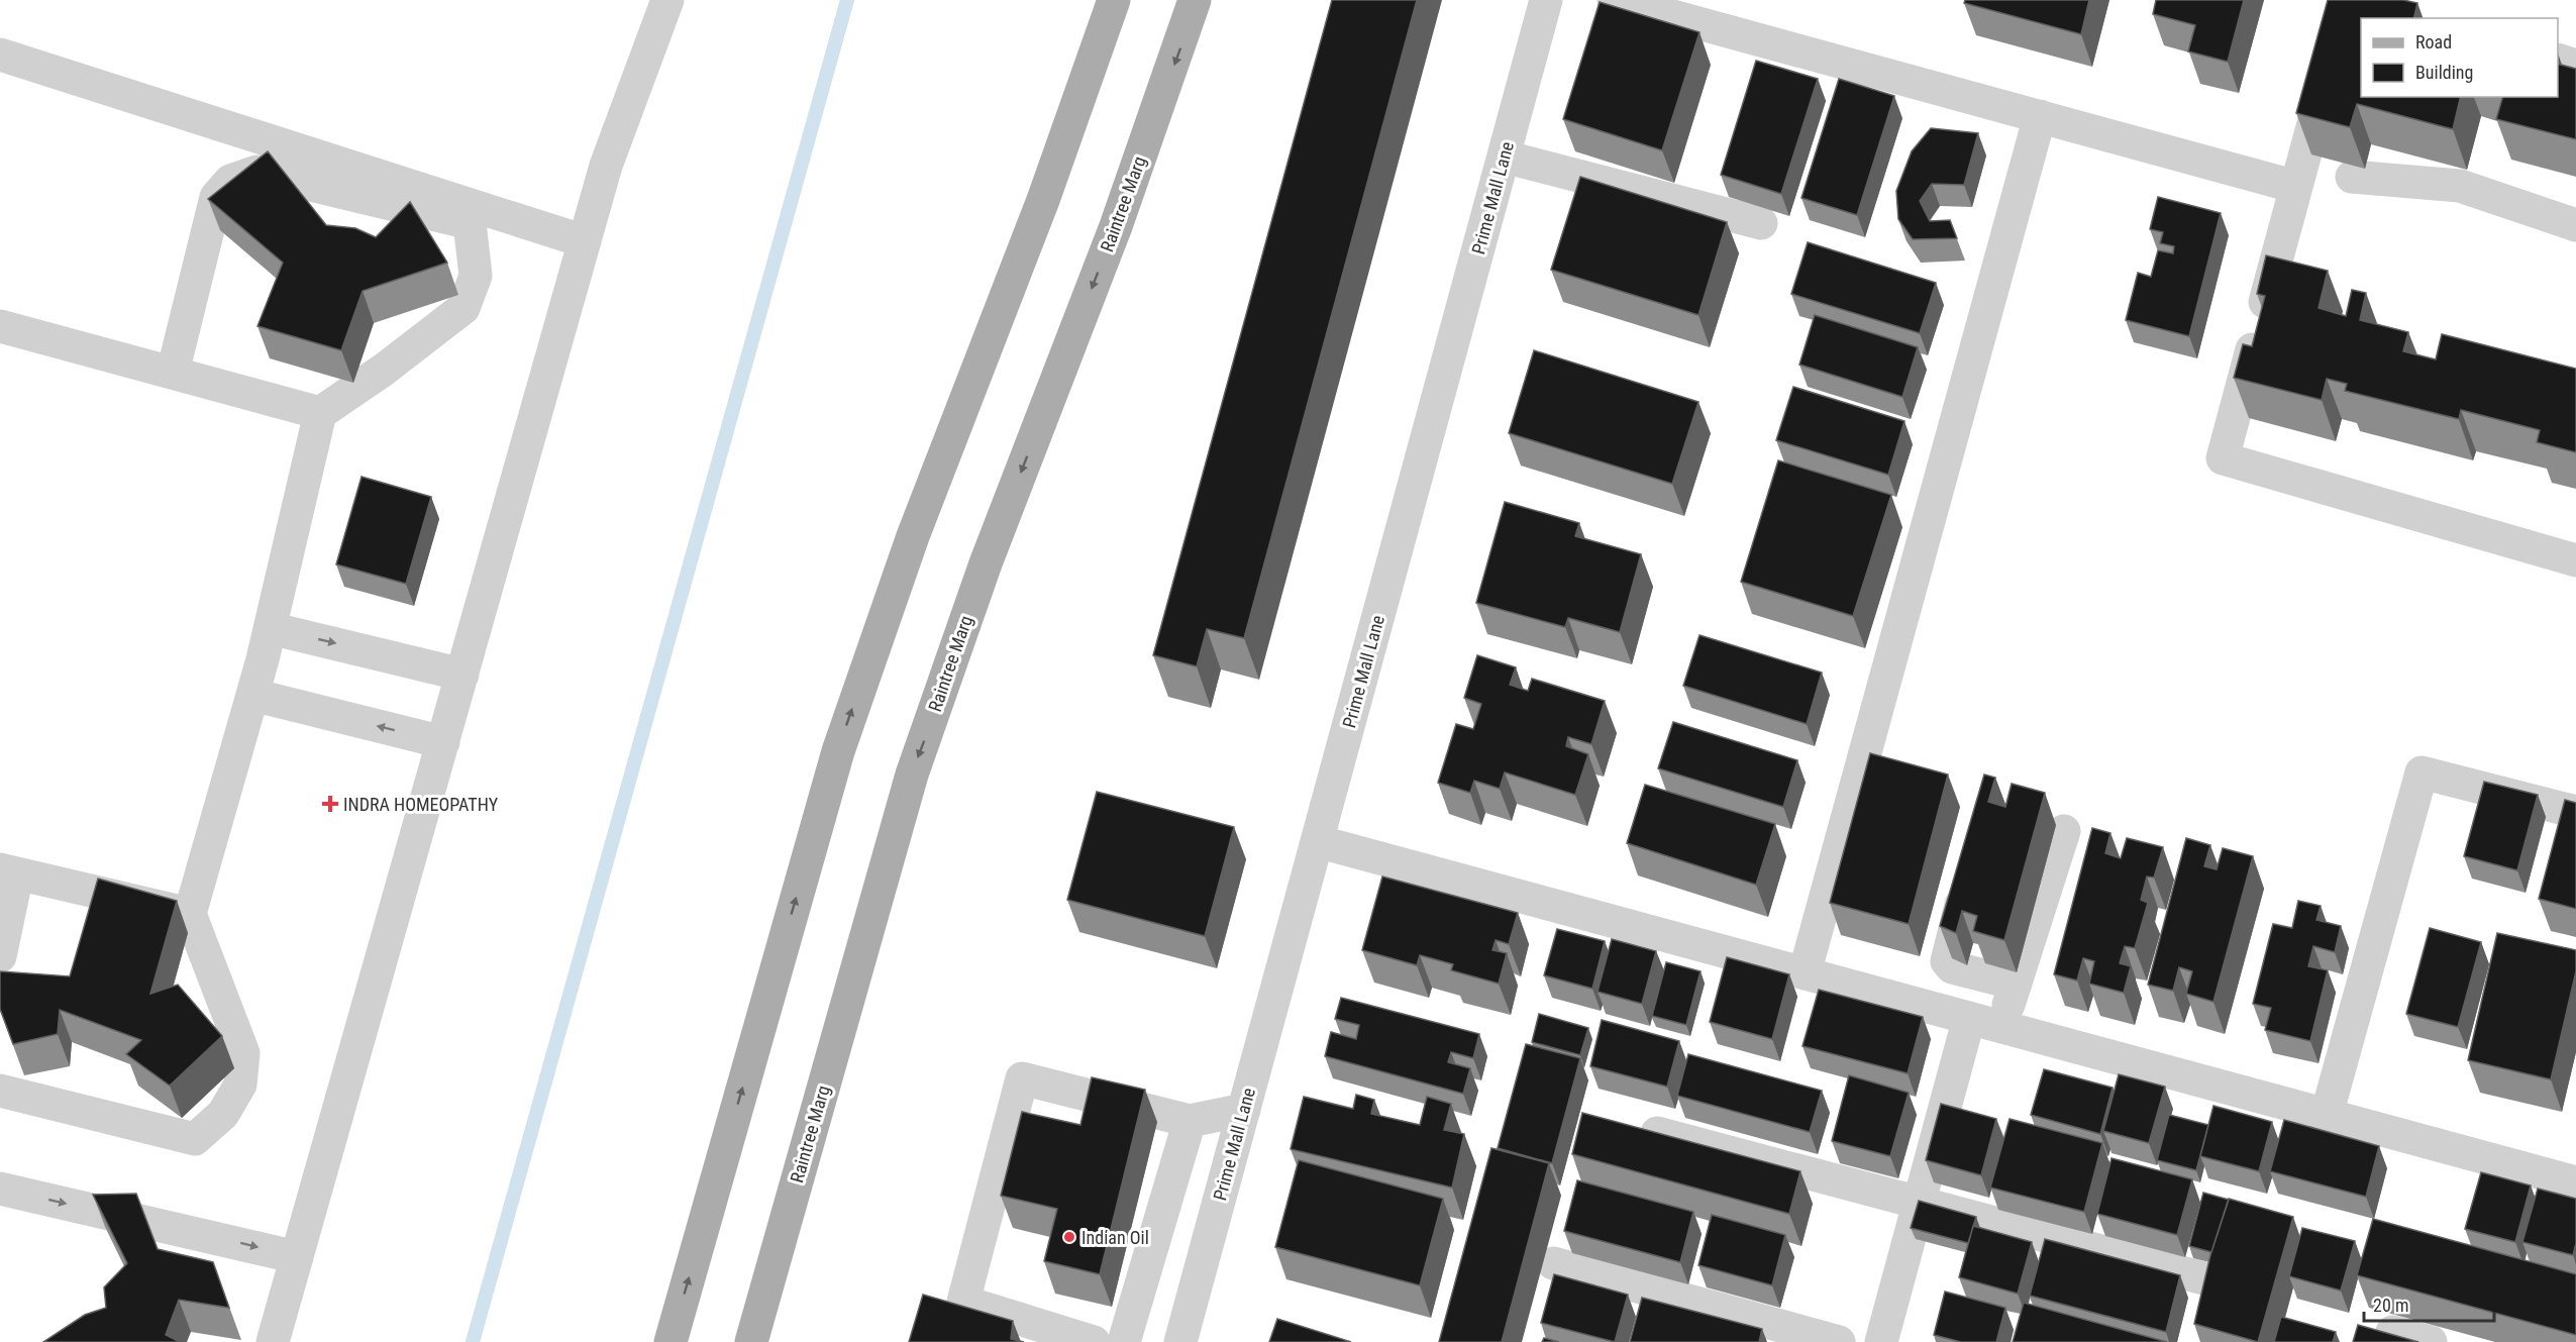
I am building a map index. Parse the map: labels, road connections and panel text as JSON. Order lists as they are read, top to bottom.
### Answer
{
  "streets": {
    "main road": ["Raintree Marg"],
    "street": ["Prime Mall Lane"]
  },
  "places": {
    "health": ["INDRA HOMEOPATHY"],
    "other": ["Indian Oil"]
  },
  "legend": ["Road", "Building"],
  "scale_bar": "20 m"
}
